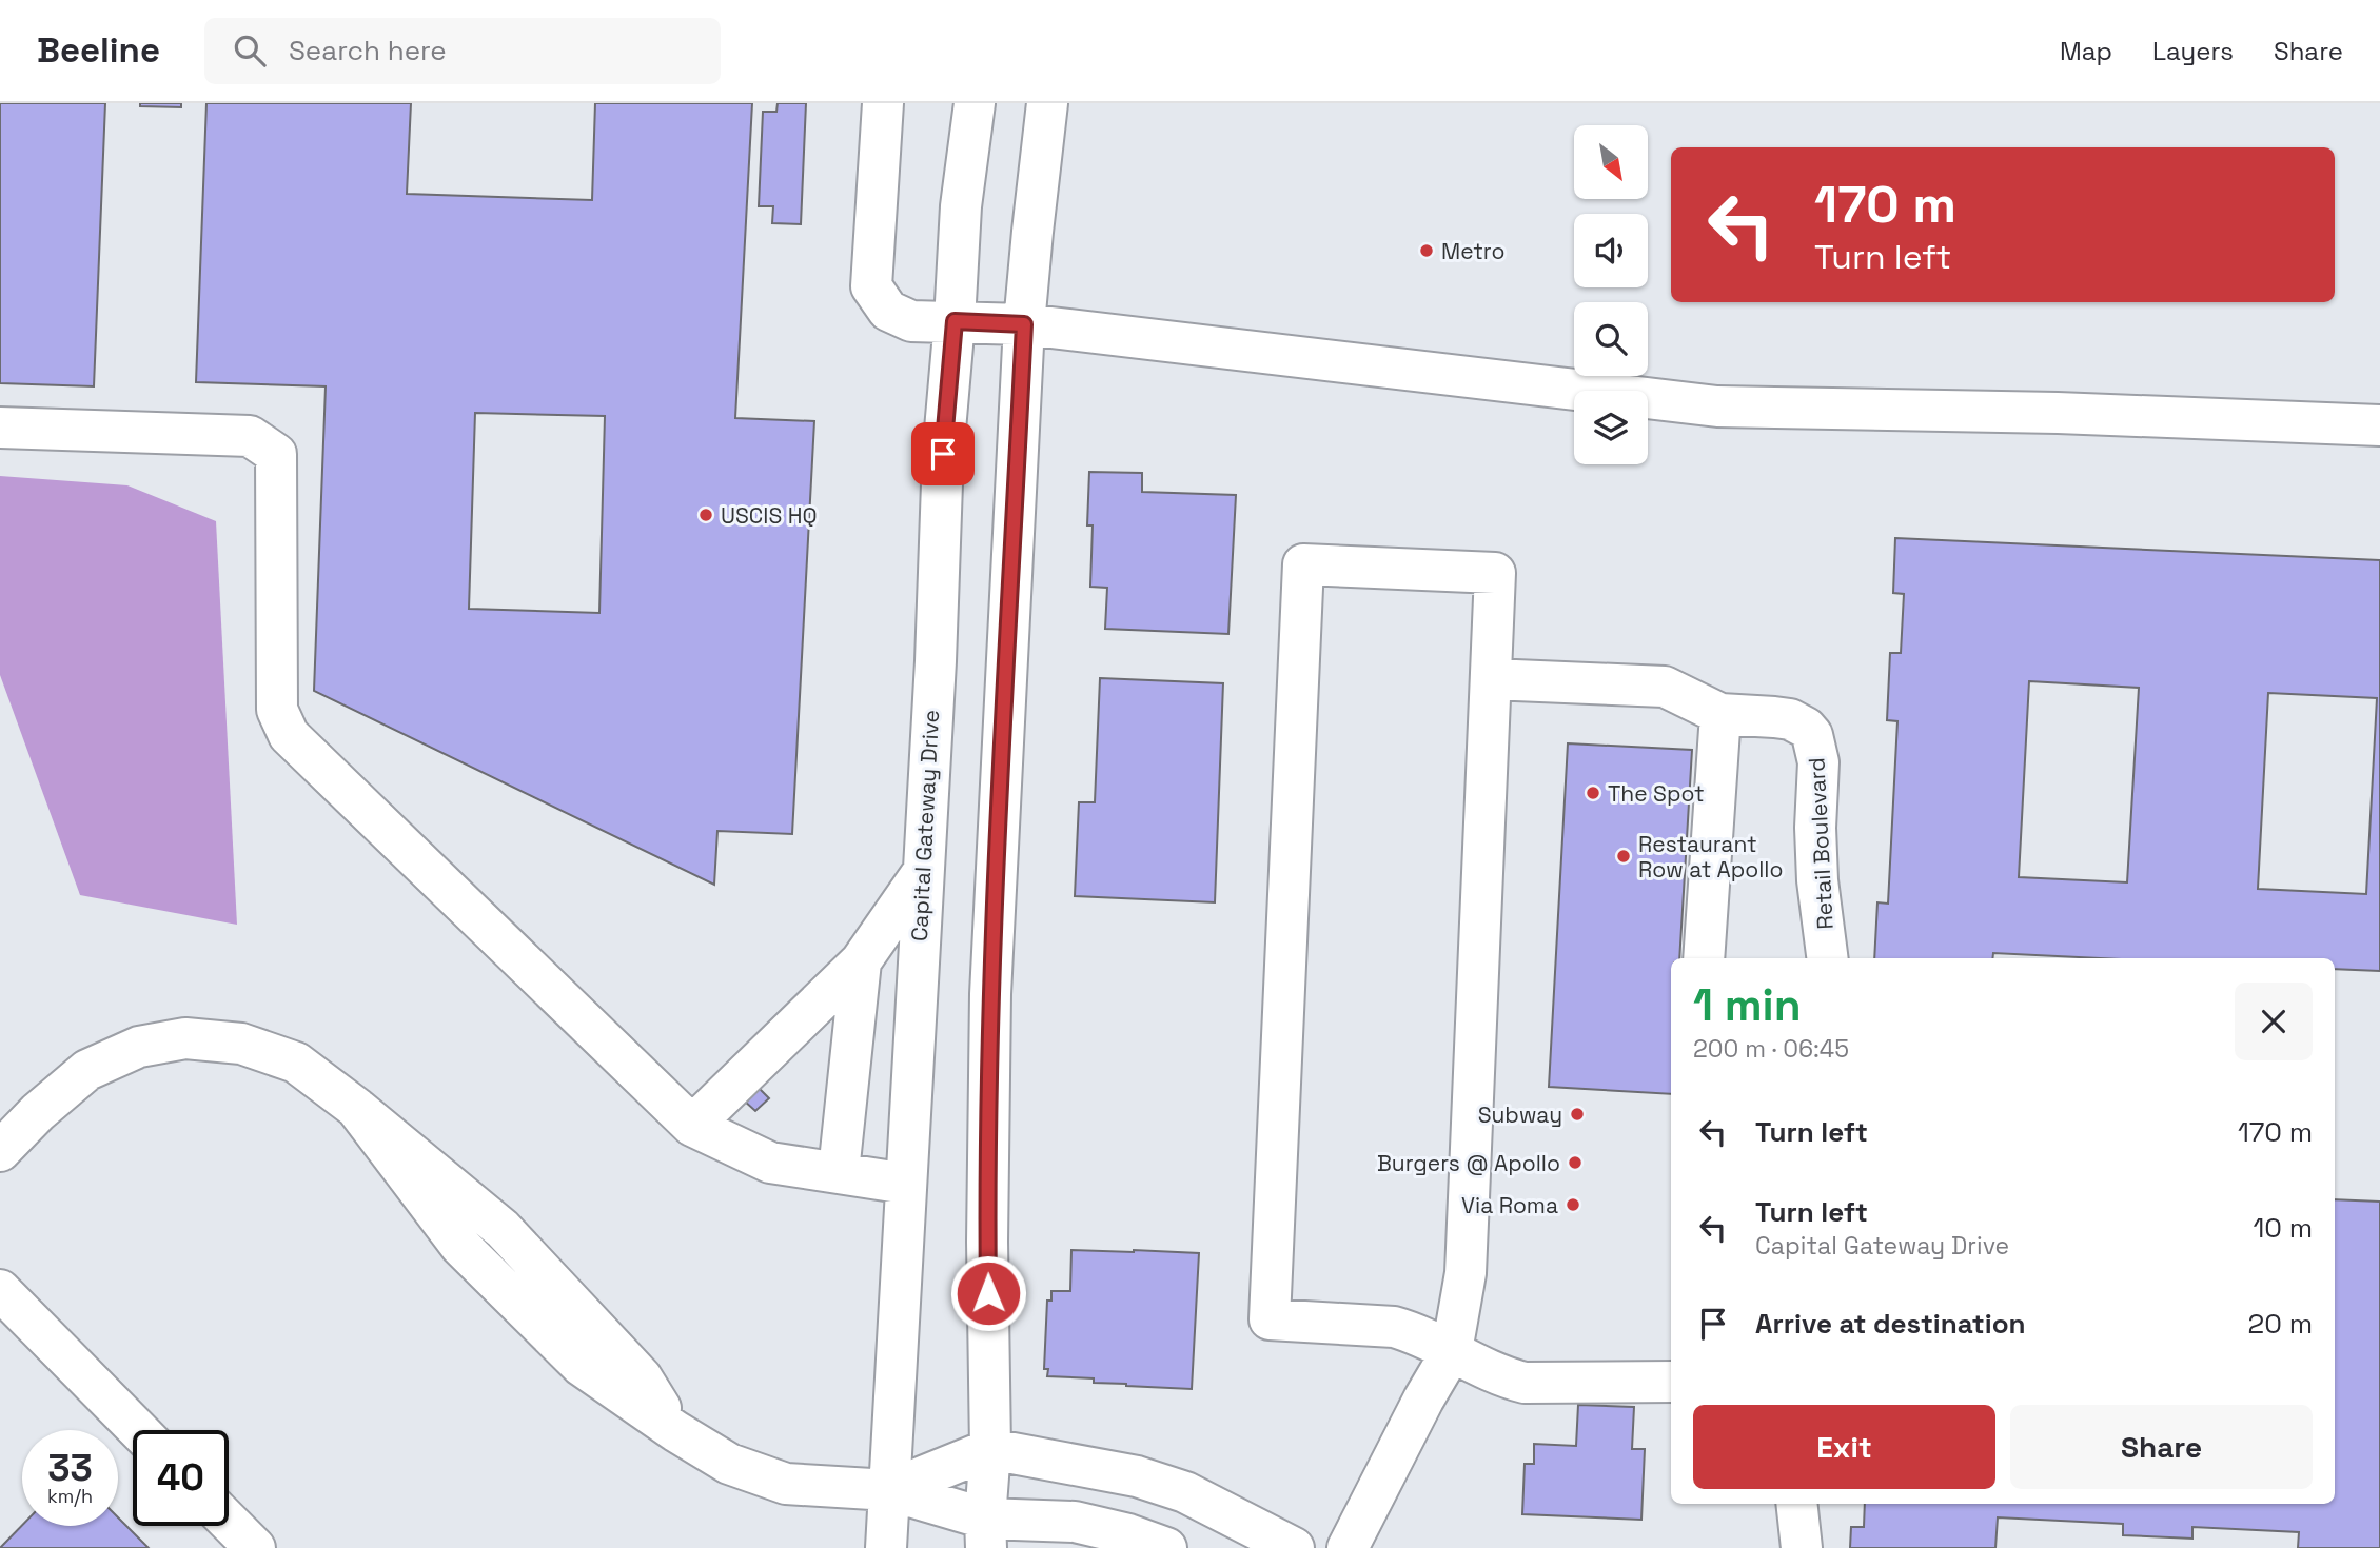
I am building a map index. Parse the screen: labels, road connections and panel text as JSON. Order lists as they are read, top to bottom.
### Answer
{
  "streets": {
    "street": ["Capital Gateway Drive", "Retail Boulevard"]
  },
  "places": [
    "Metro",
    "USCIS HQ",
    "The Spot",
    "Restaurant Row at Apollo",
    "Subway",
    "Burgers @ Apollo",
    "Via Roma"
  ],
  "north": "bottom right",
  "page": {
    "header": "Beeline",
    "search": "Search here",
    "nav": ["Map", "Layers", "Share"],
    "turn": ["170 m", "Turn left"],
    "heading": ["1 min", "200 m · 06:45"],
    "list": [
      {
        "name": "Turn left",
        "value": "170 m"
      },
      {
        "name": "Turn left",
        "note": "Capital Gateway Drive",
        "value": "10 m"
      },
      {
        "name": "Arrive at destination",
        "value": "20 m"
      }
    ],
    "buttons": ["Exit", "Share"],
    "speed": "33 km/h",
    "limit": "40"
  }
}
